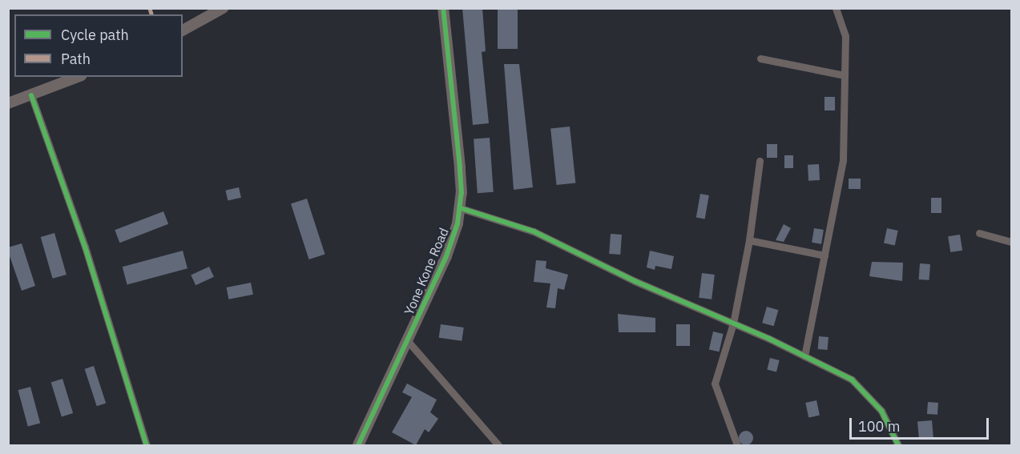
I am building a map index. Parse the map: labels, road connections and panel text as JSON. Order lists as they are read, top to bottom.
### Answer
{
  "streets": {
    "street": ["Yone Kone Road"]
  },
  "legend": ["Cycle path", "Path"],
  "scale_bar": "100 m"
}
